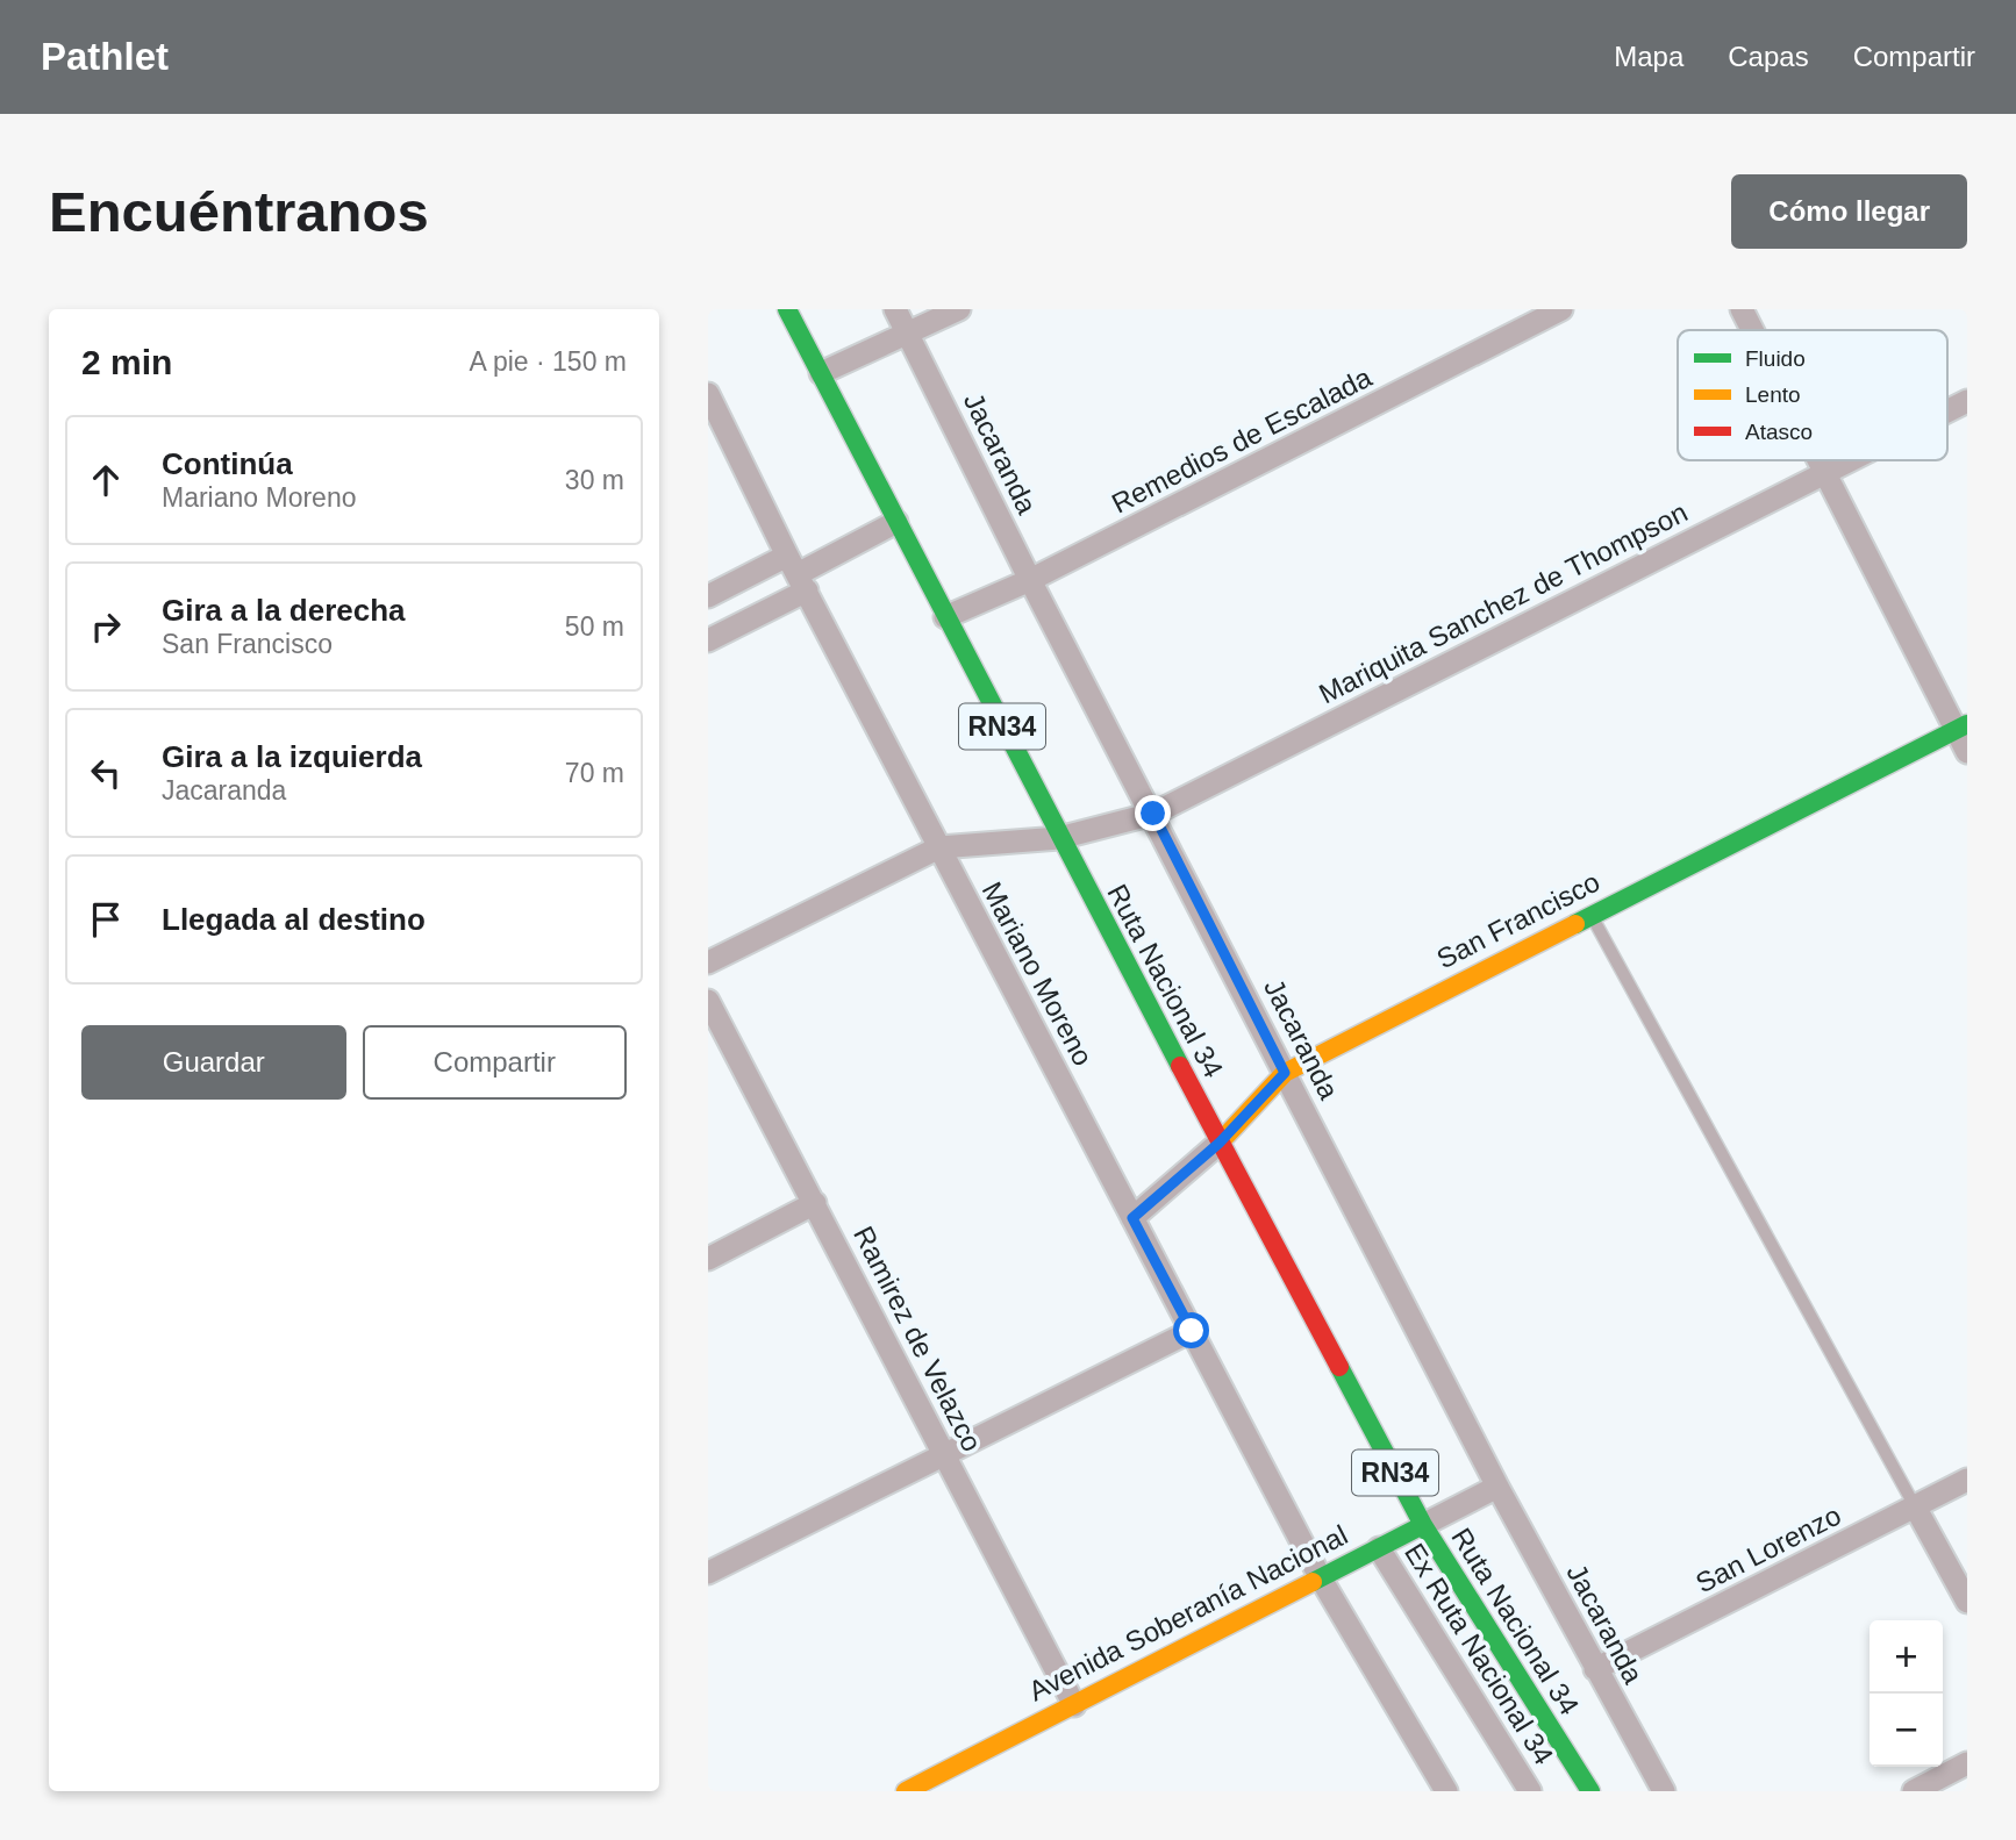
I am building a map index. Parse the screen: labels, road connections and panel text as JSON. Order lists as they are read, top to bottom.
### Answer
{
  "streets": {
    "main road": [
      "RN34",
      "San Francisco",
      "Ruta Nacional 34",
      "Avenida Soberanía Nacional"
    ],
    "street": [
      "Remedios de Escalada",
      "Jacaranda",
      "Mariquita Sanchez de Thompson",
      "Mariano Moreno",
      "Ramirez de Velazco",
      "San Lorenzo",
      "Ex Ruta Nacional 34"
    ]
  },
  "crossings": [
    ["Remedios de Escalada", "Jacaranda"],
    ["Remedios de Escalada", "Ruta Nacional 34"],
    ["Jacaranda", "Mariquita Sanchez de Thompson"],
    ["Jacaranda", "San Francisco"],
    ["Jacaranda", "San Lorenzo"],
    ["Jacaranda", "Avenida Soberanía Nacional"],
    ["Mariquita Sanchez de Thompson", "Mariano Moreno"],
    ["Mariquita Sanchez de Thompson", "Ruta Nacional 34"],
    ["San Francisco", "Mariano Moreno"],
    ["San Francisco", "Ruta Nacional 34"],
    ["Mariano Moreno", "Avenida Soberanía Nacional"],
    ["Ruta Nacional 34", "Avenida Soberanía Nacional"],
    ["Ramirez de Velazco", "Avenida Soberanía Nacional"],
    ["Avenida Soberanía Nacional", "Ex Ruta Nacional 34"]
  ],
  "legend": ["Fluido", "Lento", "Atasco"],
  "page": {
    "header": "Pathlet",
    "nav": ["Mapa", "Capas", "Compartir"],
    "buttons": [
      "Cómo llegar",
      ["Guardar", "Compartir"]
    ],
    "title": "Encuéntranos",
    "heading": ["2 min", "A pie · 150 m"],
    "list": [
      ["Continúa", "Mariano Moreno", "30 m"],
      ["Gira a la derecha", "San Francisco", "50 m"],
      ["Gira a la izquierda", "Jacaranda", "70 m"],
      "Llegada al destino"
    ],
    "map_buttons": ["+", "−"]
  }
}
